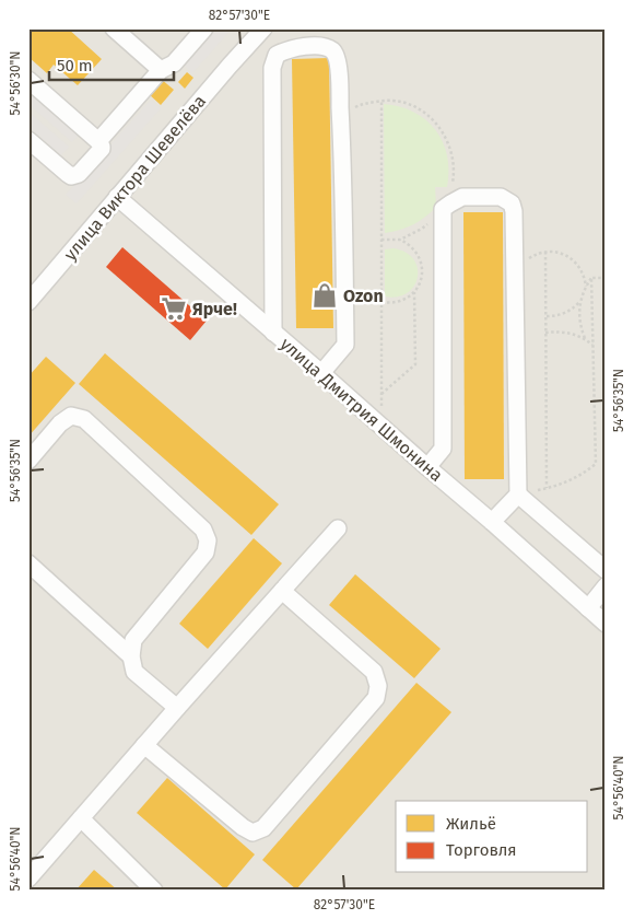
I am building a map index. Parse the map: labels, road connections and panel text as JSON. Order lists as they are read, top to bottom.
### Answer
{
  "streets": {
    "street": ["улица Виктора Шевелёва", "улица Дмитрия Шмонина"]
  },
  "crossings": [
    ["улица Виктора Шевелёва", "улица Дмитрия Шмонина"]
  ],
  "places": {
    "shop": ["Ozon"],
    "supermarket": ["Ярче!"]
  },
  "legend": ["Жильё", "Торговля"],
  "scale_bar": "50 m",
  "coordinates": [
    "82°57'30\"E",
    "54°56'30\"N",
    "54°56'35\"N",
    "54°56'40\"N"
  ]
}
